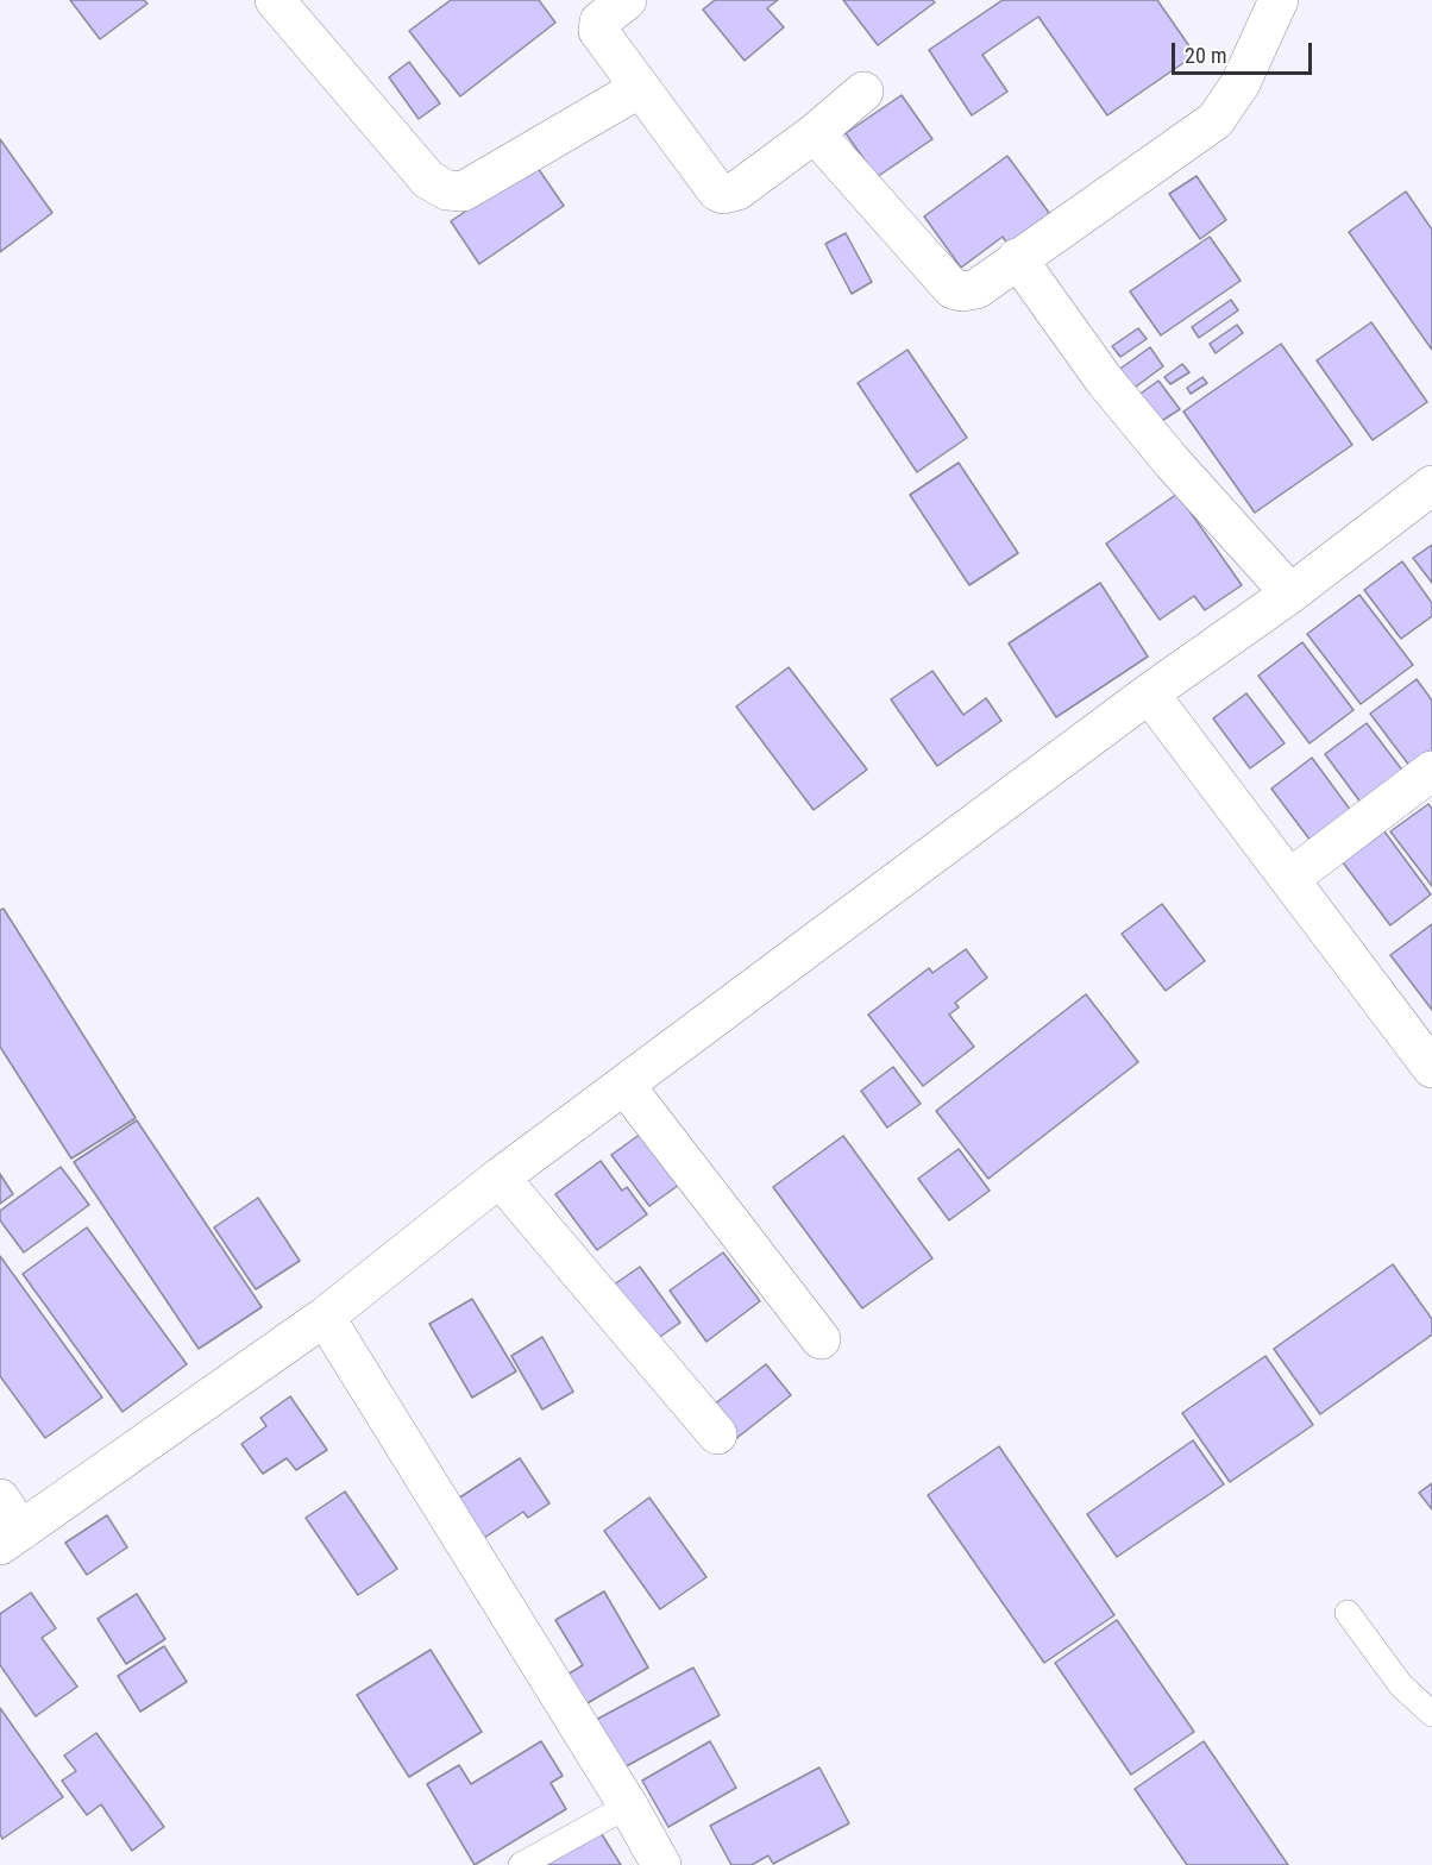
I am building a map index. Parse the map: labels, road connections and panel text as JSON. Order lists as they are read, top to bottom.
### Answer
{
  "scale_bar": "20 m"
}
